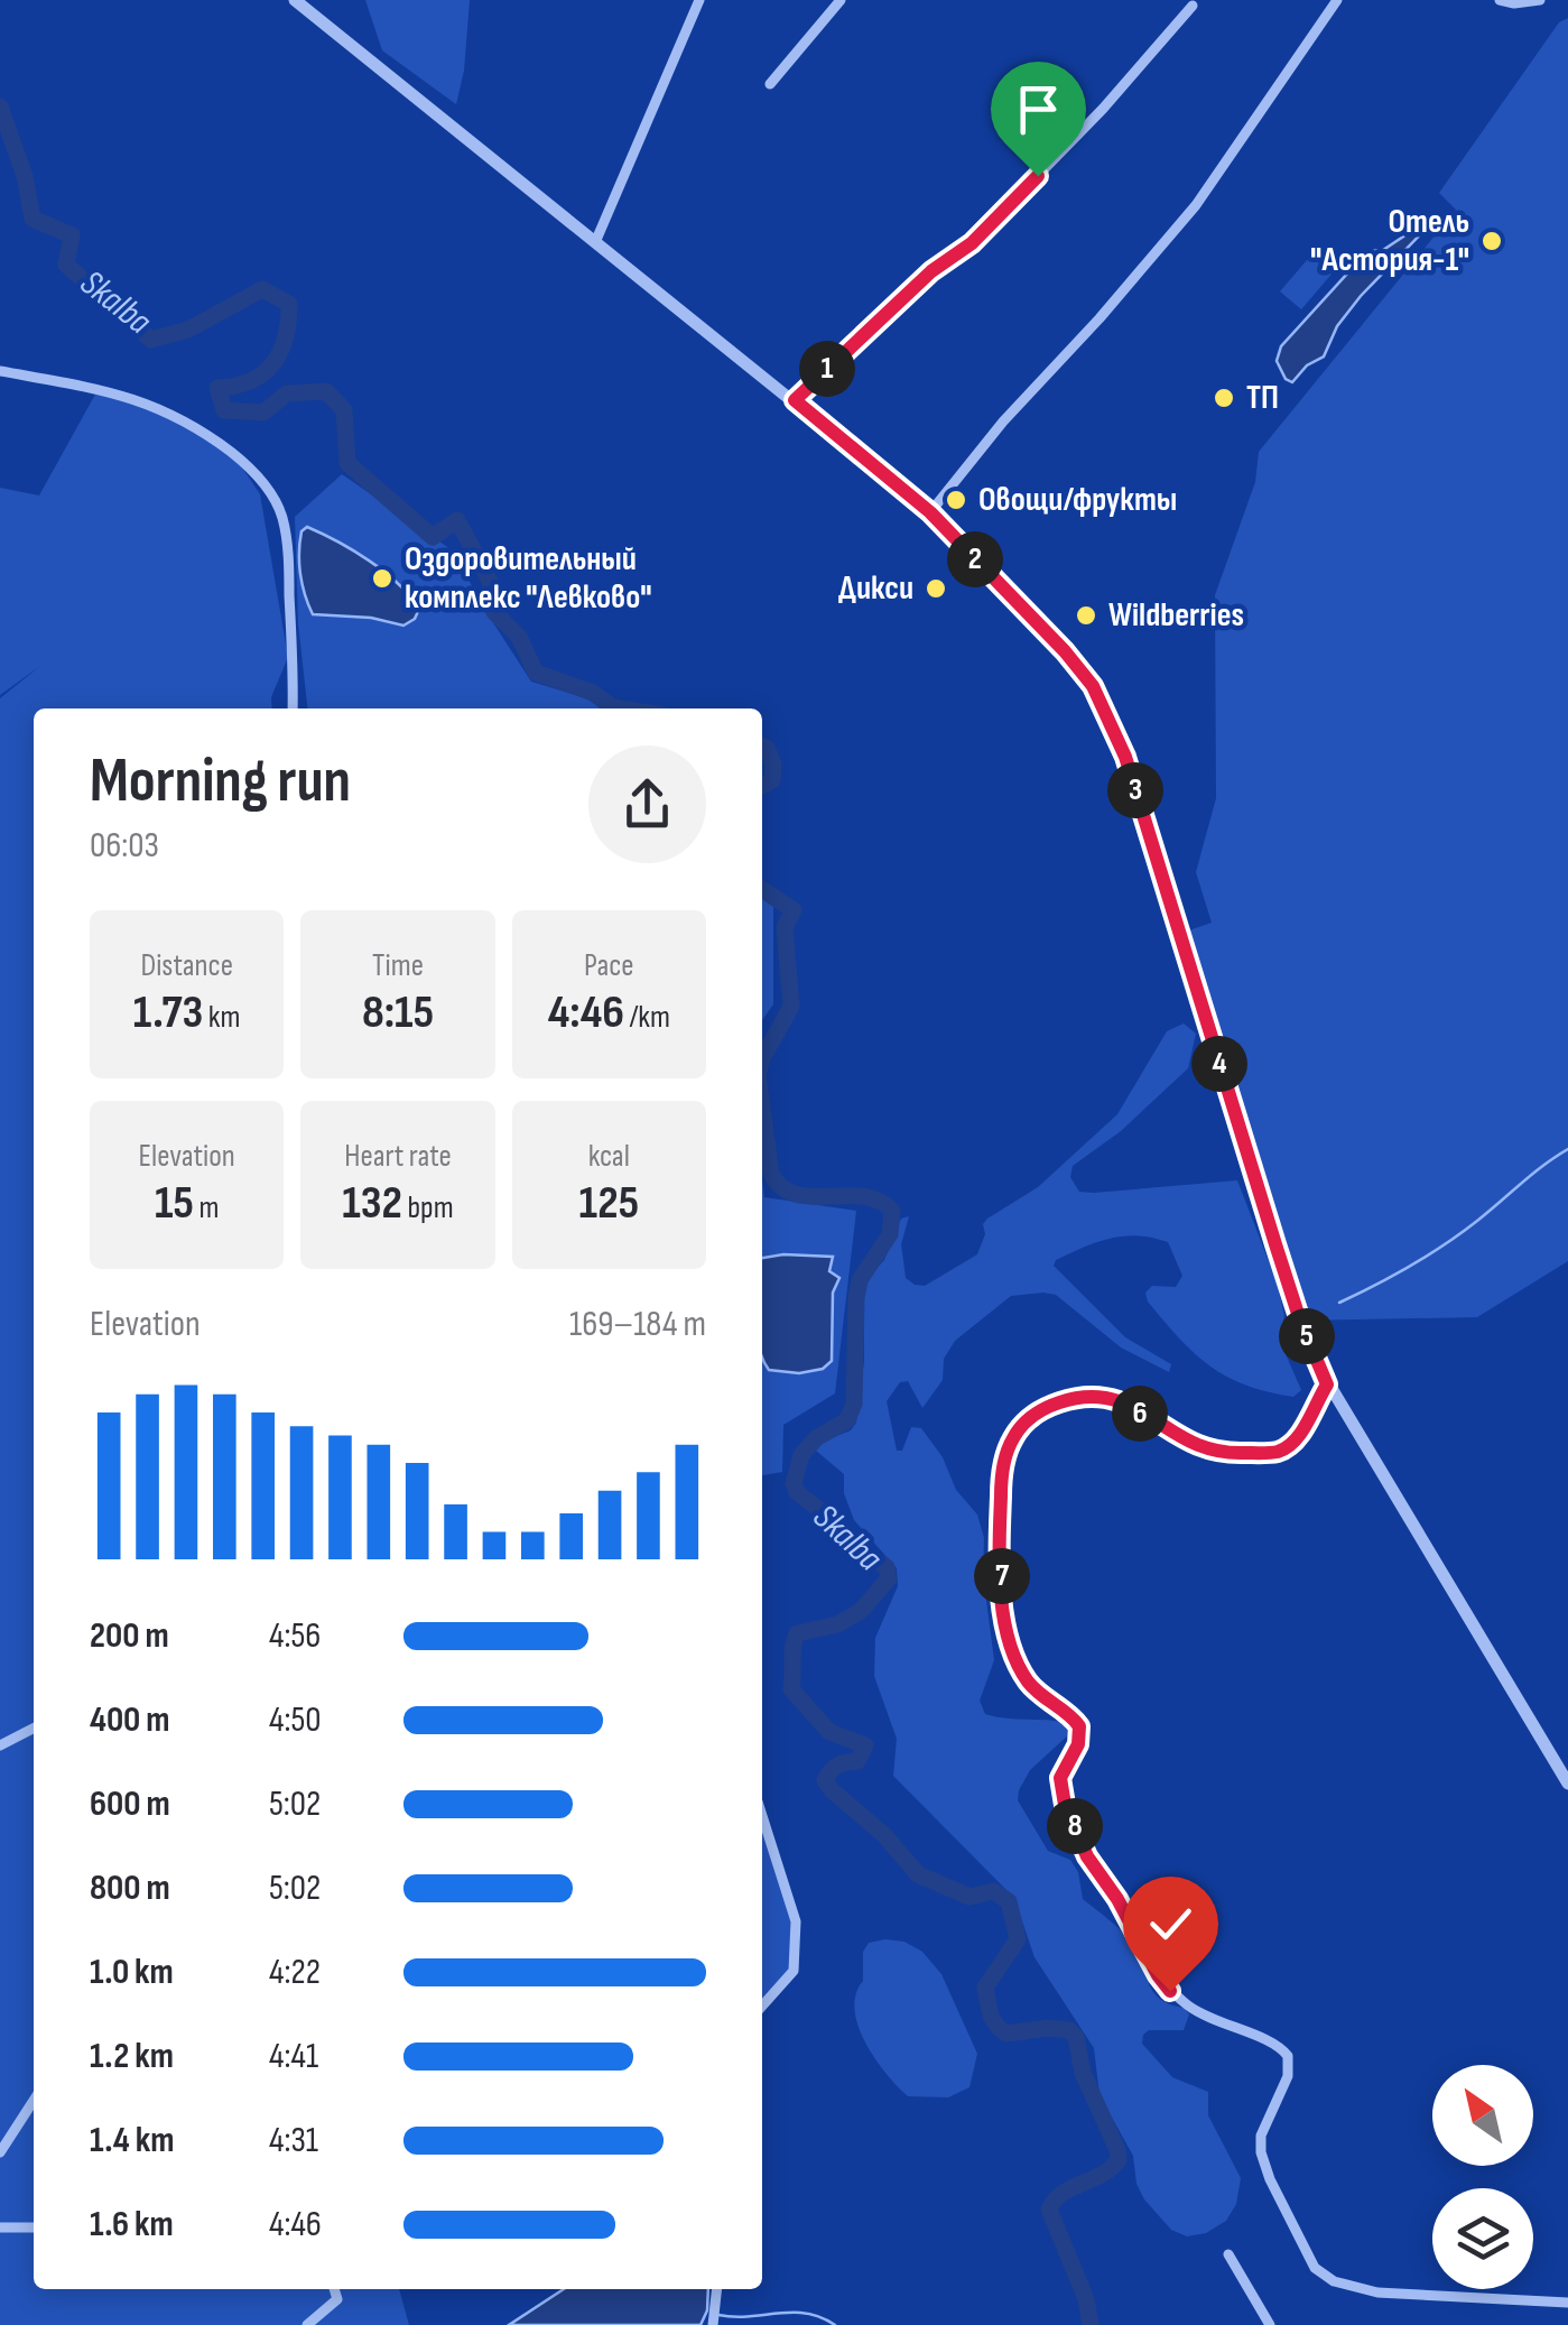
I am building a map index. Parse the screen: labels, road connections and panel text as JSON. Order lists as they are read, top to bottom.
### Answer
{
  "water": ["Skalba"],
  "places": [
    "Отель \"Астория-1\"",
    "ТП",
    "Овощи/фрукты",
    "Оздоровительный комплекс \"Левково\"",
    "Дикси",
    "Wildberries"
  ],
  "north": "top left",
  "page": {
    "pins": [
      "1",
      "2",
      "3",
      "4",
      "5",
      "6",
      "7",
      "8"
    ],
    "heading": ["Morning run", "06:03"],
    "stats": [
      ["Distance", "1.73 km"],
      ["Time", "8:15"],
      ["Pace", "4:46 /km"],
      ["Elevation", "15 m"],
      ["Heart rate", "132 bpm"],
      ["kcal", "125"]
    ],
    "chart": ["Elevation", "169–184 m"],
    "list": [
      {
        "name": "200 m",
        "note": "4:56"
      },
      {
        "name": "400 m",
        "note": "4:50"
      },
      {
        "name": "600 m",
        "note": "5:02"
      },
      {
        "name": "800 m",
        "note": "5:02"
      },
      {
        "name": "1.0 km",
        "note": "4:22"
      },
      {
        "name": "1.2 km",
        "note": "4:41"
      },
      {
        "name": "1.4 km",
        "note": "4:31"
      },
      {
        "name": "1.6 km",
        "note": "4:46"
      }
    ]
  }
}
